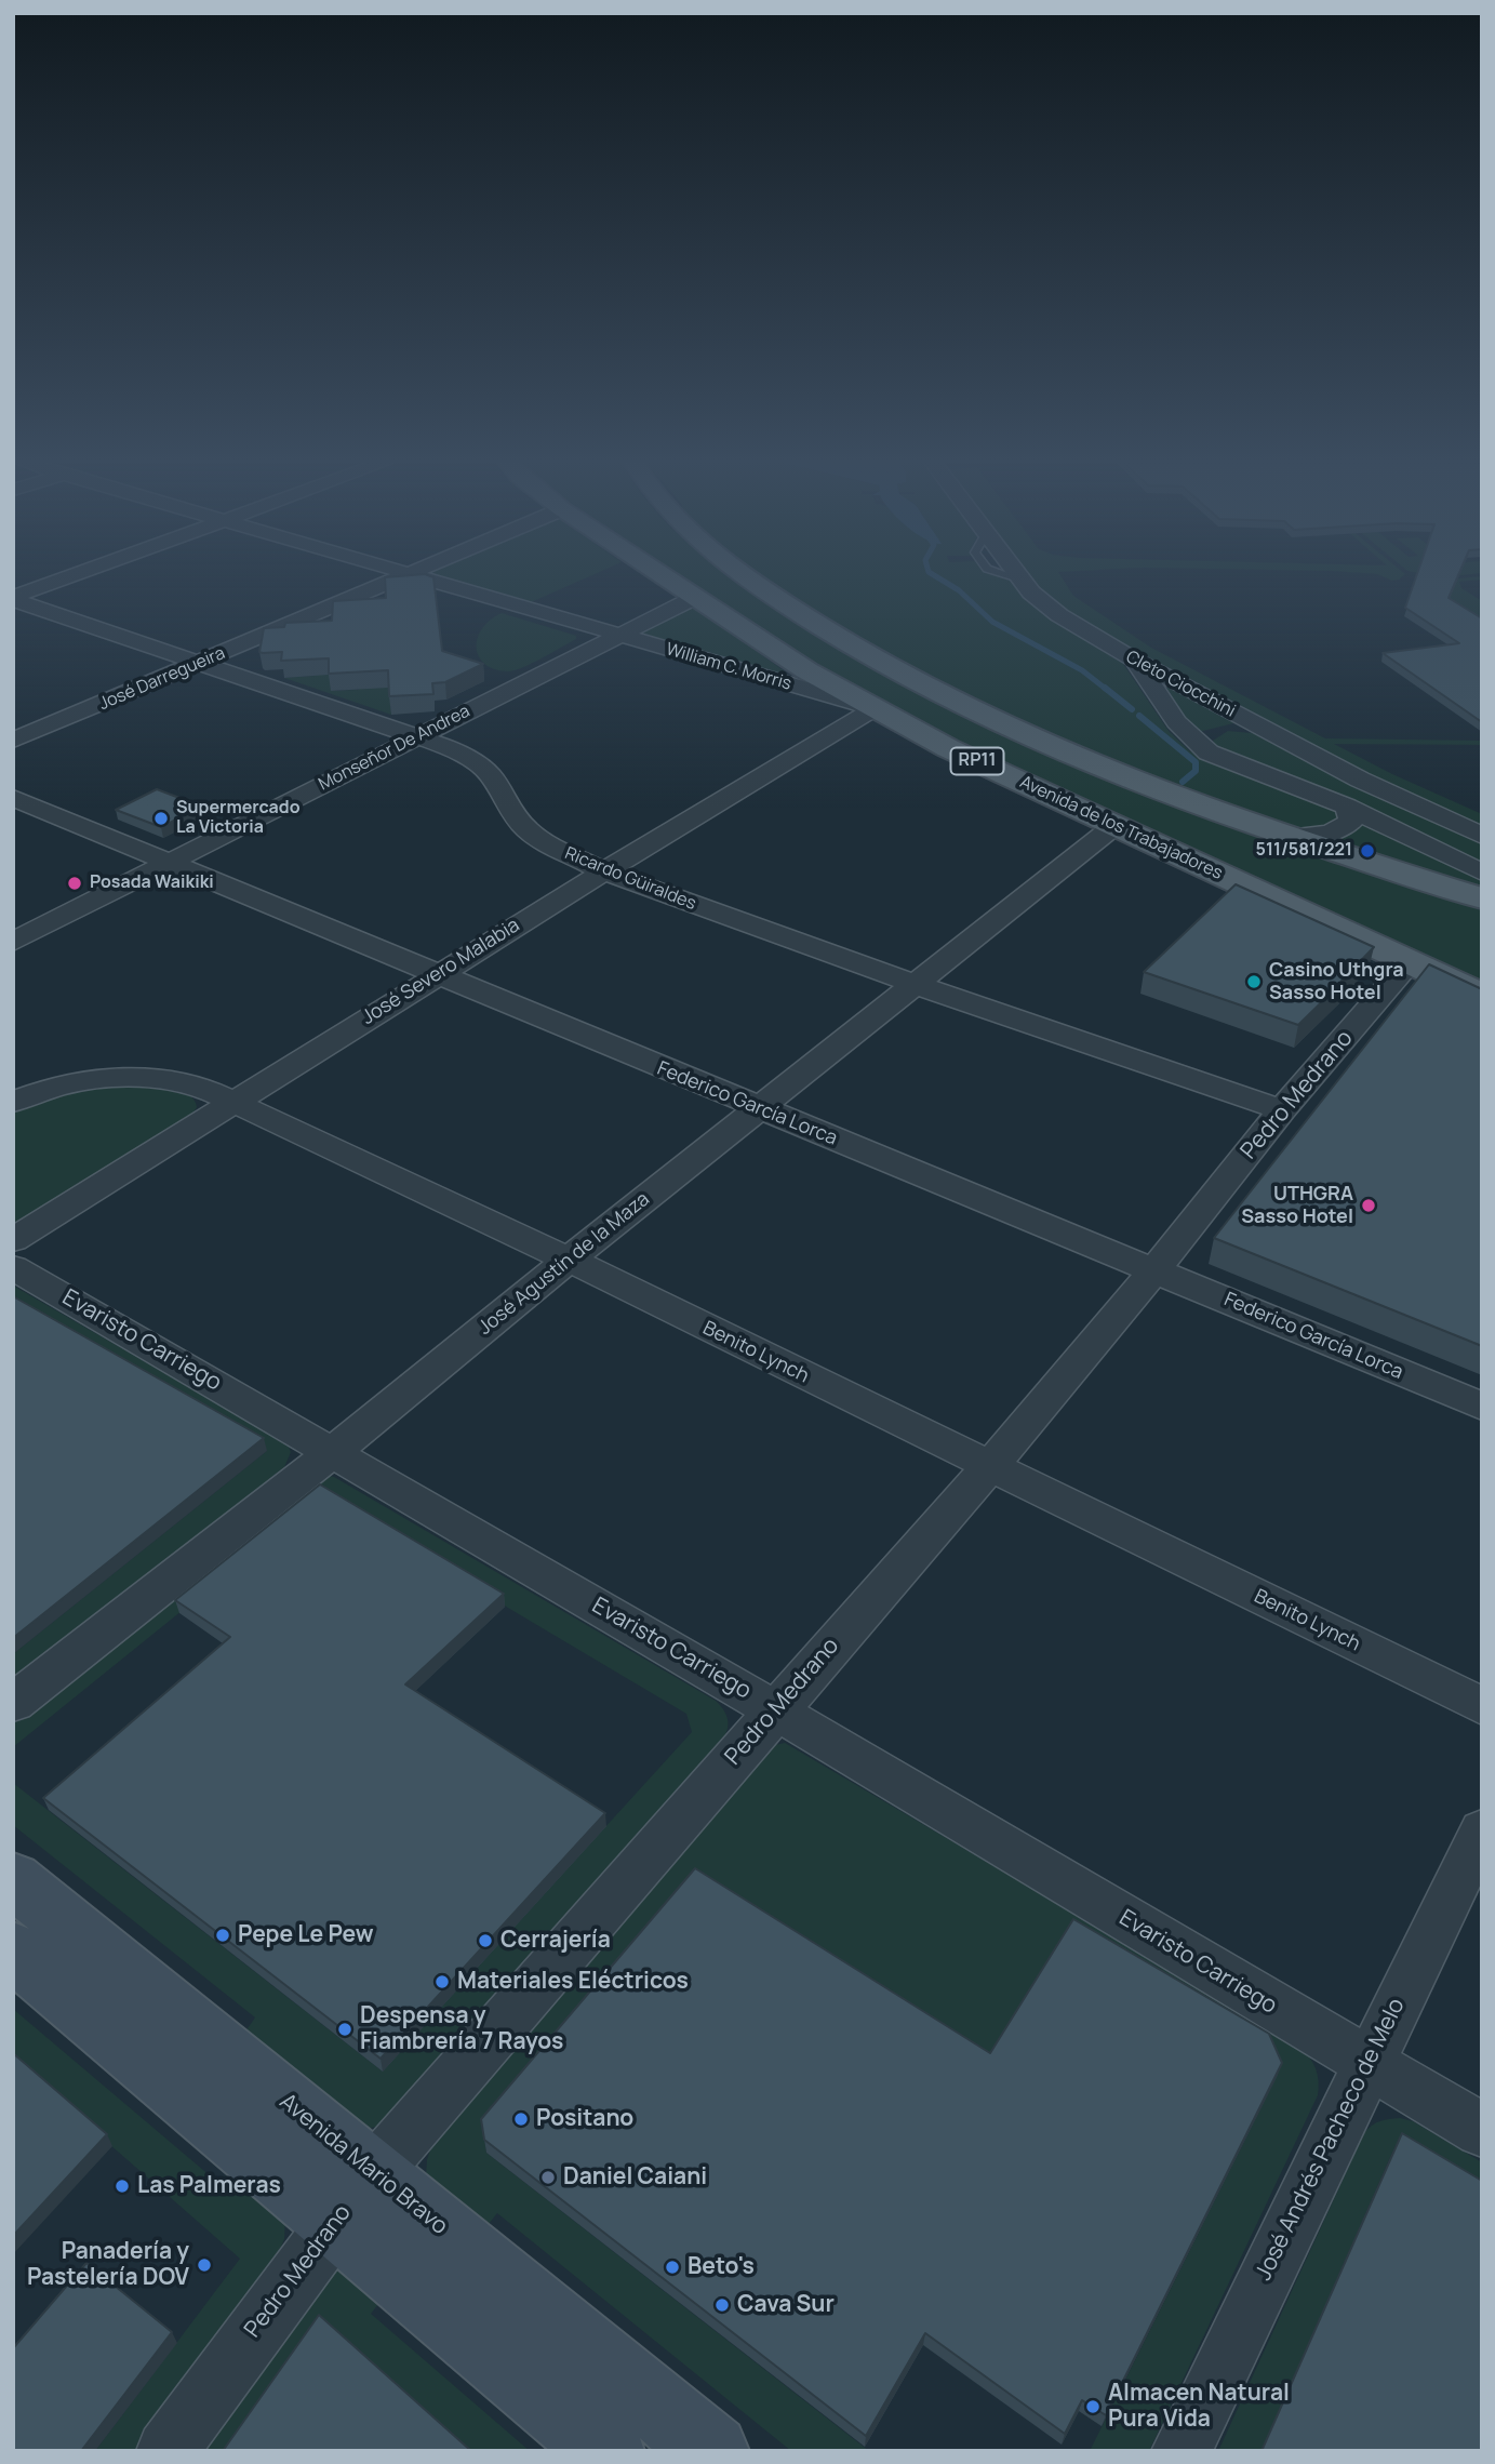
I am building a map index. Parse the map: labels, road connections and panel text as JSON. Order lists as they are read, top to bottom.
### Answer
{
  "streets": {
    "main road": ["RP11", "Avenida de los Trabajadores", "Avenida Mario Bravo"],
    "street": [
      "William C. Morris",
      "José Darregueira",
      "Cleto Ciocchini",
      "Monseñor De Andrea",
      "Ricardo Güiraldes",
      "José Severo Malabia",
      "Pedro Medrano",
      "Federico García Lorca",
      "José Agustín de la Maza",
      "Evaristo Carriego",
      "Benito Lynch",
      "José Andrés Pacheco de Melo"
    ]
  },
  "crossings": [
    ["William C. Morris", "Monseñor De Andrea"],
    ["William C. Morris", "Avenida de los Trabajadores"],
    ["William C. Morris", "José Severo Malabia"],
    ["José Darregueira", "Ricardo Güiraldes"],
    ["Monseñor De Andrea", "Avenida de los Trabajadores"],
    ["Monseñor De Andrea", "Ricardo Güiraldes"],
    ["Monseñor De Andrea", "Federico García Lorca"],
    ["Avenida de los Trabajadores", "José Severo Malabia"],
    ["Avenida de los Trabajadores", "Pedro Medrano"],
    ["Avenida de los Trabajadores", "José Agustín de la Maza"],
    ["Ricardo Güiraldes", "José Severo Malabia"],
    ["Ricardo Güiraldes", "Pedro Medrano"],
    ["Ricardo Güiraldes", "José Agustín de la Maza"],
    ["José Severo Malabia", "Federico García Lorca"],
    ["José Severo Malabia", "Benito Lynch"],
    ["Pedro Medrano", "Federico García Lorca"],
    ["Pedro Medrano", "Evaristo Carriego"],
    ["Pedro Medrano", "Benito Lynch"],
    ["Pedro Medrano", "Avenida Mario Bravo"],
    ["Federico García Lorca", "José Agustín de la Maza"],
    ["José Agustín de la Maza", "Evaristo Carriego"],
    ["José Agustín de la Maza", "Benito Lynch"],
    ["Evaristo Carriego", "José Andrés Pacheco de Melo"]
  ],
  "places": [
    "Supermercado La Victoria",
    "511/581/221",
    "Posada Waikiki",
    "Casino Uthgra Sasso Hotel",
    "UTHGRA Sasso Hotel",
    "Pepe Le Pew",
    "Cerrajería",
    "Materiales Eléctricos",
    "Despensa y Fiambrería 7 Rayos",
    "Positano",
    "Daniel Caiani",
    "Las Palmeras",
    "Panadería y Pastelería DOV",
    "Beto's",
    "Cava Sur",
    "Almacen Natural Pura Vida"
  ]
}
